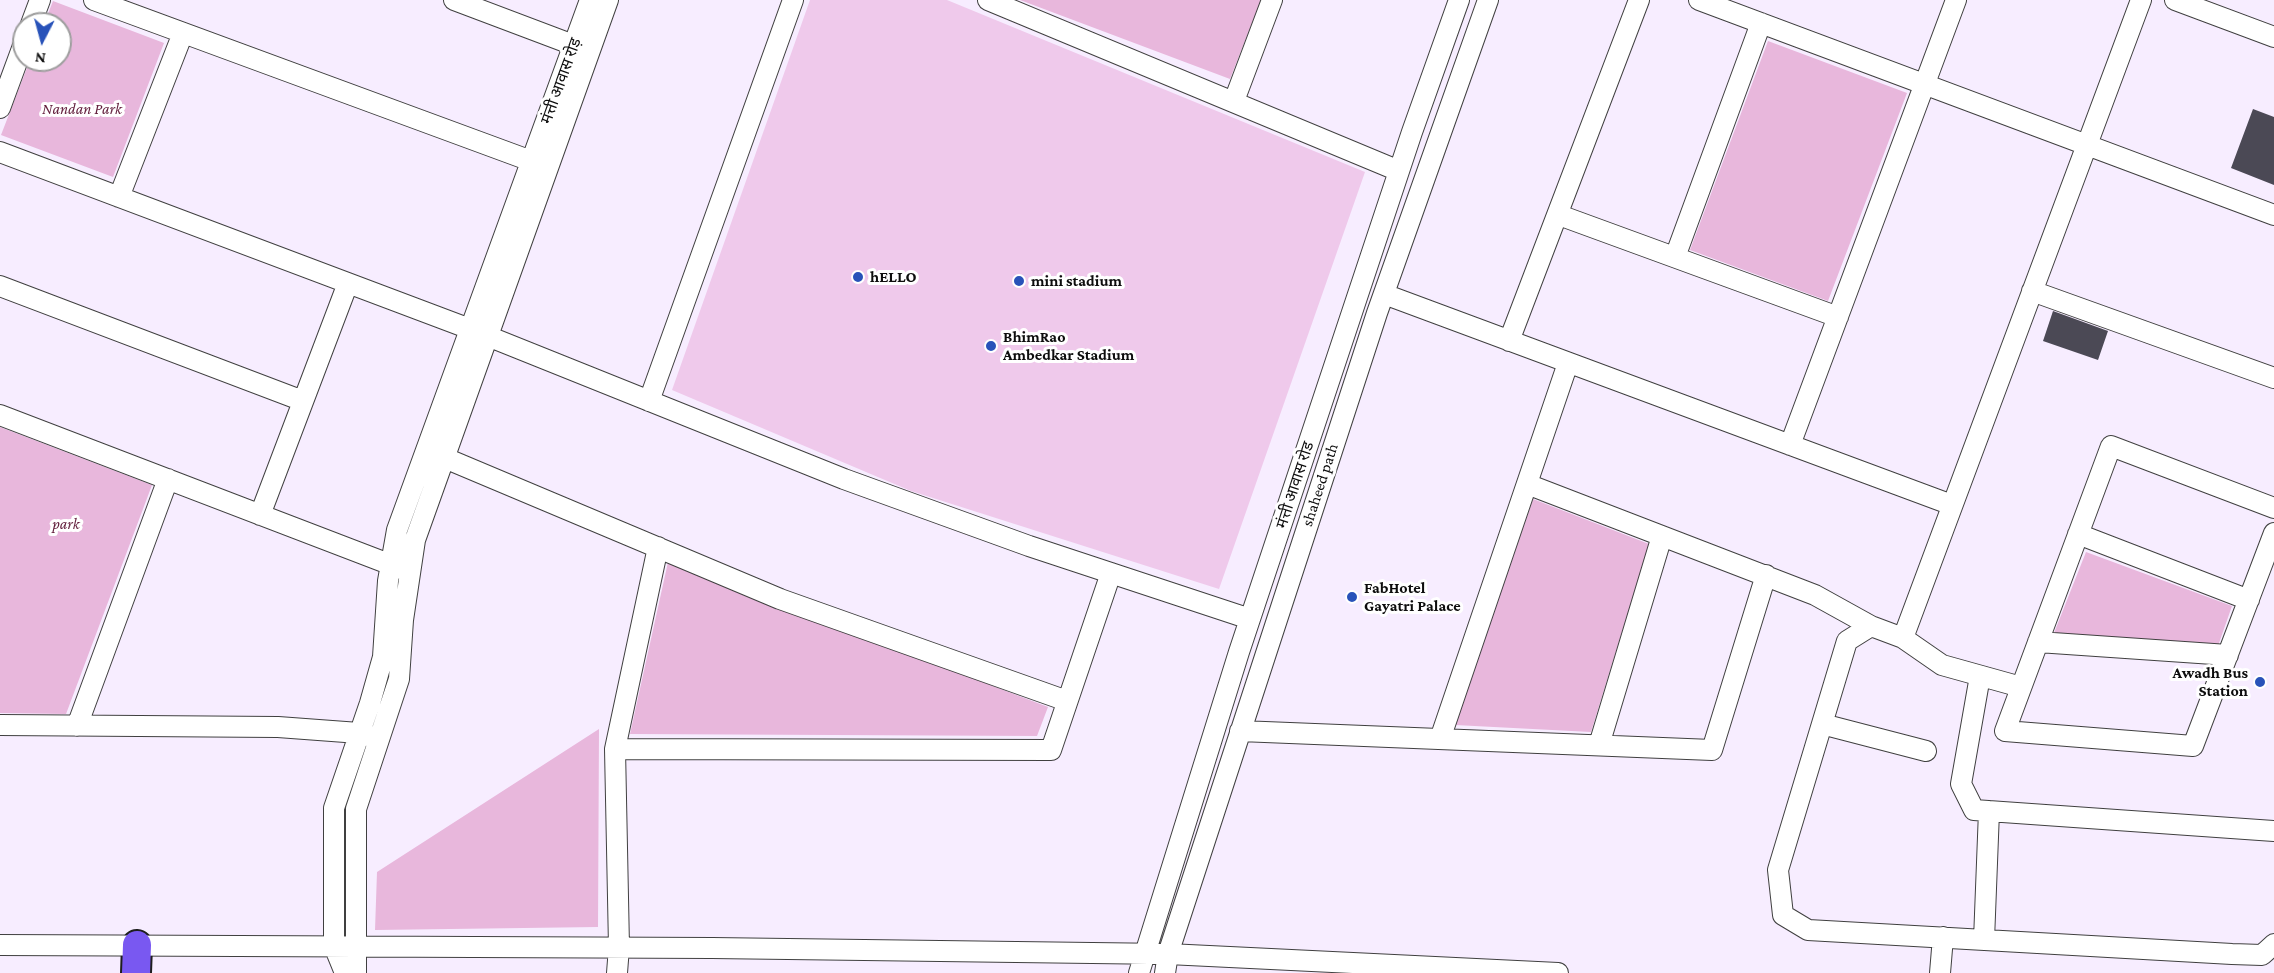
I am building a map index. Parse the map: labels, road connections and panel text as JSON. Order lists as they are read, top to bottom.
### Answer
{
  "streets": {
    "street": ["मंत्ती आवास रोड़", "मंत्ती आवास रोड", "shaheed path"]
  },
  "parks": ["Nandan Park", "park"],
  "places": [
    "hELLO",
    "mini stadium",
    "BhimRao Ambedkar Stadium",
    "FabHotel Gayatri Palace",
    "Awadh Bus Station"
  ],
  "north": "bottom"
}
